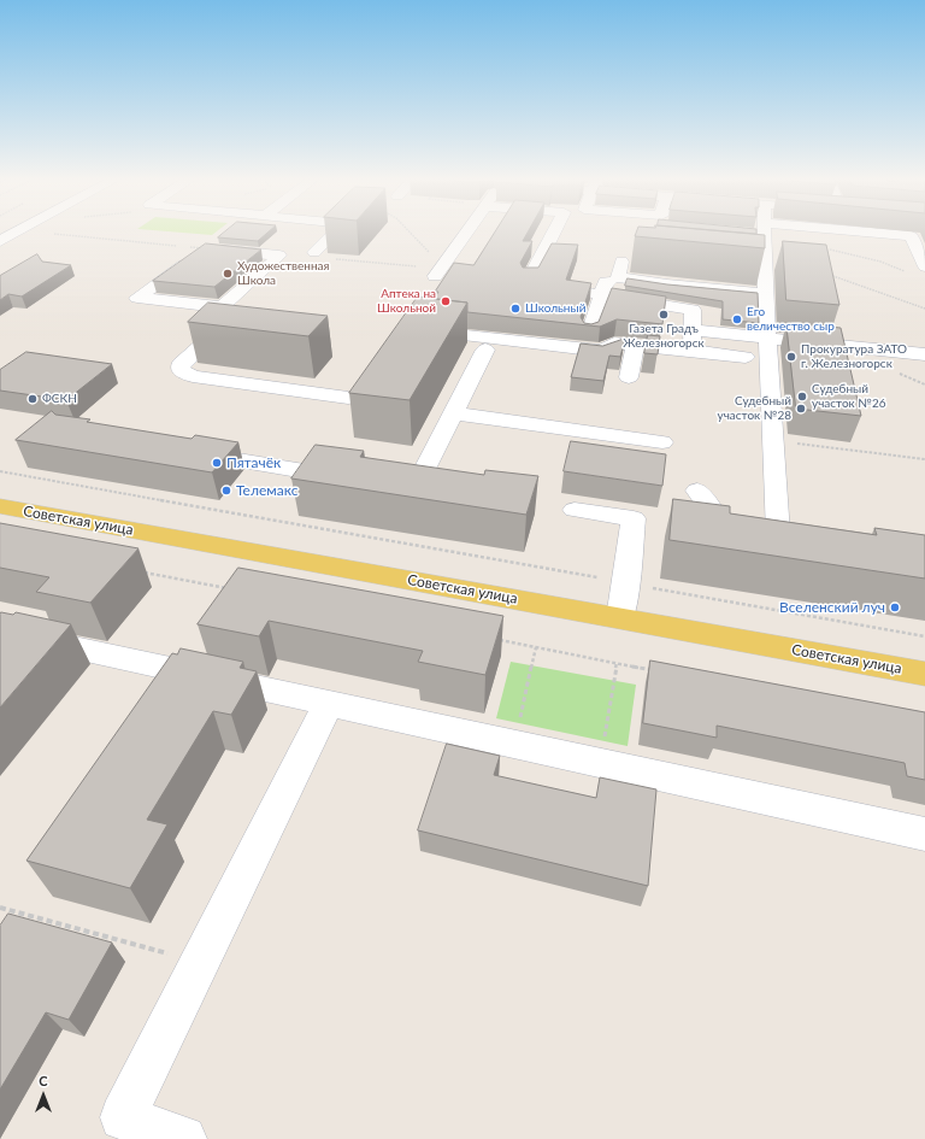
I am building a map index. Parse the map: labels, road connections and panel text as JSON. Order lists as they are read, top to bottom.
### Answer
{
  "streets": {
    "main road": ["Советская улица"]
  },
  "places": [
    "Художественная Школа",
    "Аптека на Школьной",
    "Школьный",
    "Газета Градъ Железногорск",
    "Его величество сыр",
    "Прокуратура ЗАТО г. Железногорск",
    "Судебный участок №26",
    "ФСКН",
    "Судебный участок №28",
    "Пятачёк",
    "Телемакс",
    "Вселенский луч"
  ],
  "north": "top"
}
